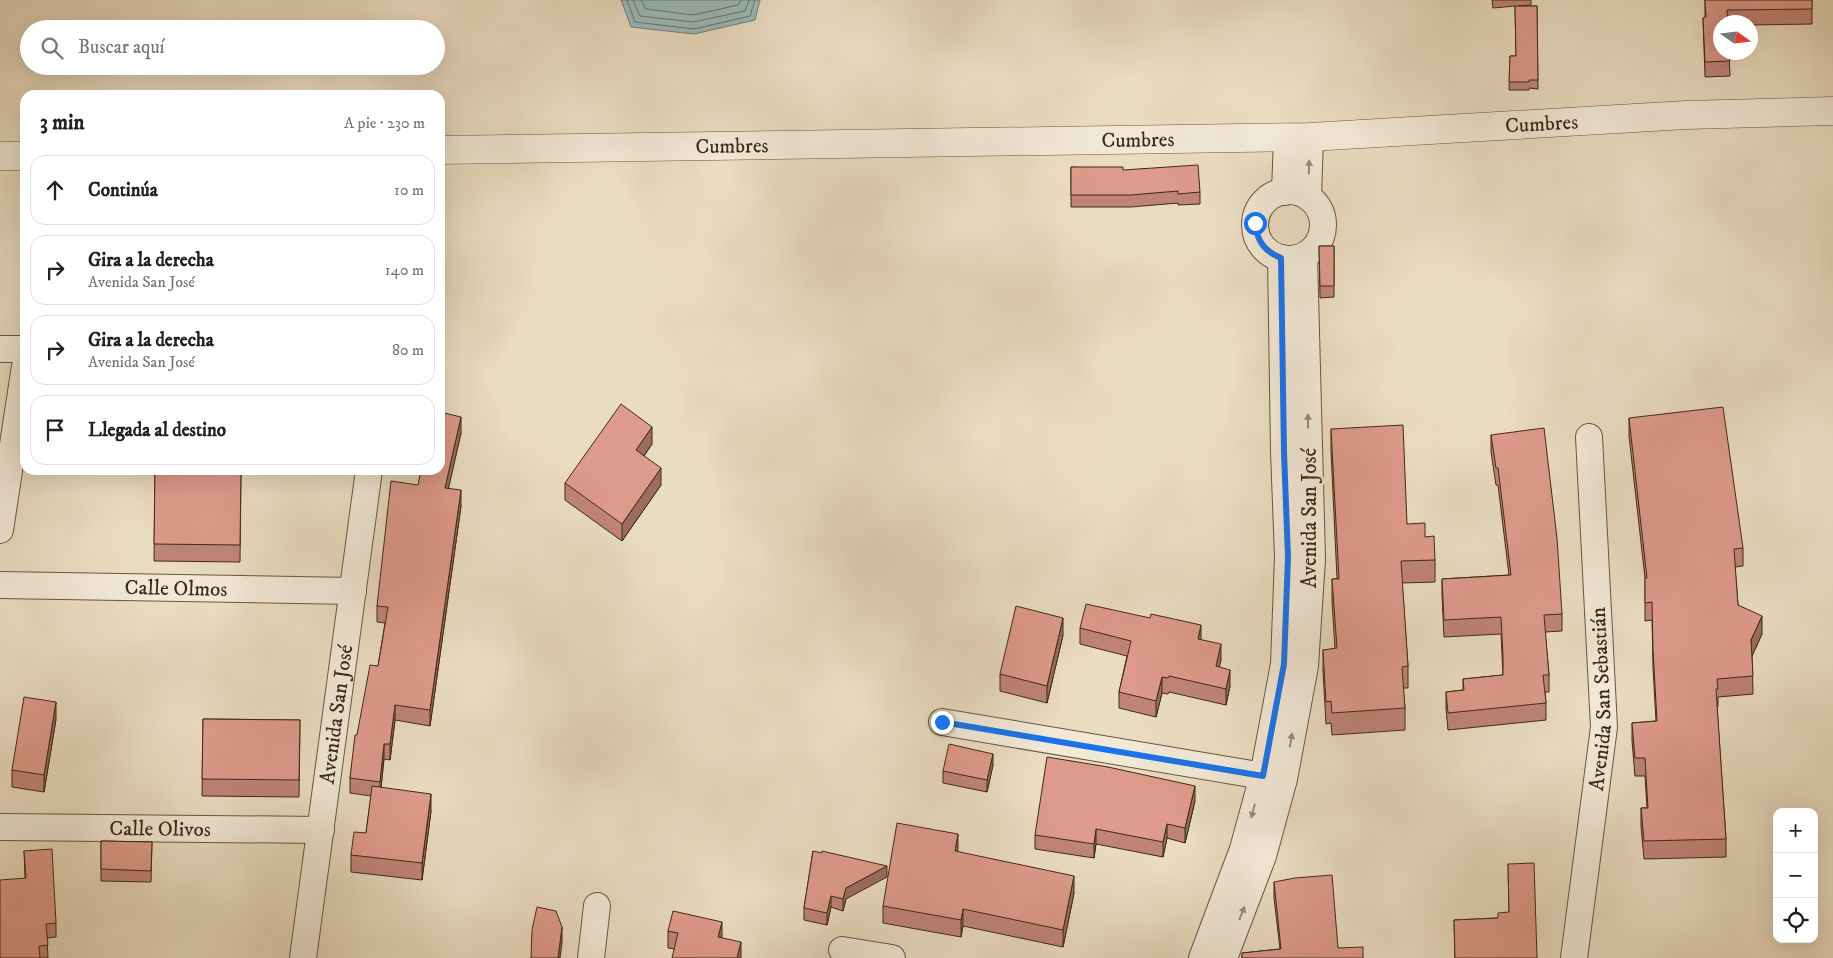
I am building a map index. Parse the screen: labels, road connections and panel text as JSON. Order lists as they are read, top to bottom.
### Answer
{
  "streets": {
    "street": [
      "Cumbres",
      "Avenida San José",
      "Calle Olmos",
      "Avenida San Sebastián",
      "Calle Olivos"
    ]
  },
  "crossings": [
    ["Avenida San José", "Calle Olmos"],
    ["Avenida San José", "Calle Olivos"]
  ],
  "north": "right",
  "page": {
    "search": "Buscar aquí",
    "heading": ["3 min", "A pie · 230 m"],
    "list": [
      ["Continúa", "10 m"],
      ["Gira a la derecha", "Avenida San José", "140 m"],
      ["Gira a la derecha", "Avenida San José", "80 m"],
      "Llegada al destino"
    ],
    "map_buttons": ["+", "−"]
  }
}
